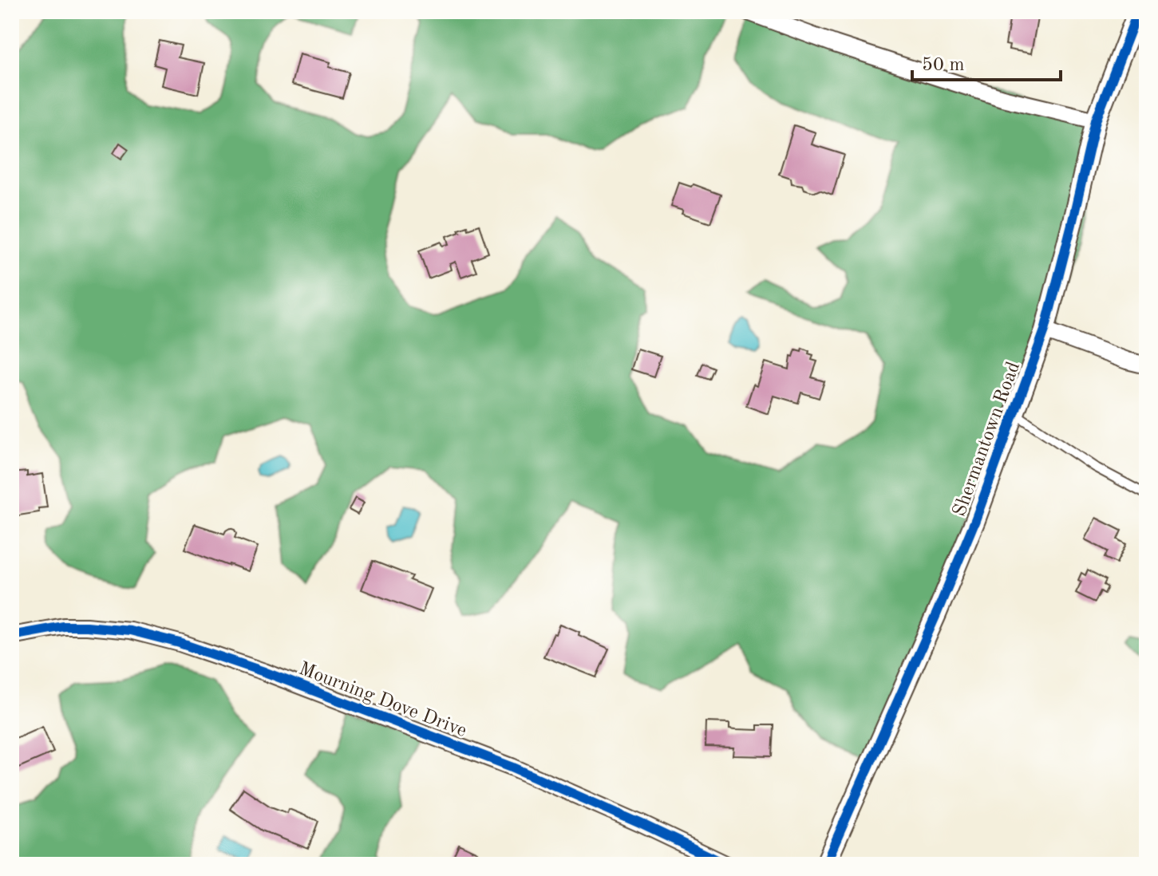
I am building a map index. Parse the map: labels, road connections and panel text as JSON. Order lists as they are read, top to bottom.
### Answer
{
  "streets": {
    "street": ["Shermantown Road", "Mourning Dove Drive"]
  },
  "scale_bar": "50 m"
}
